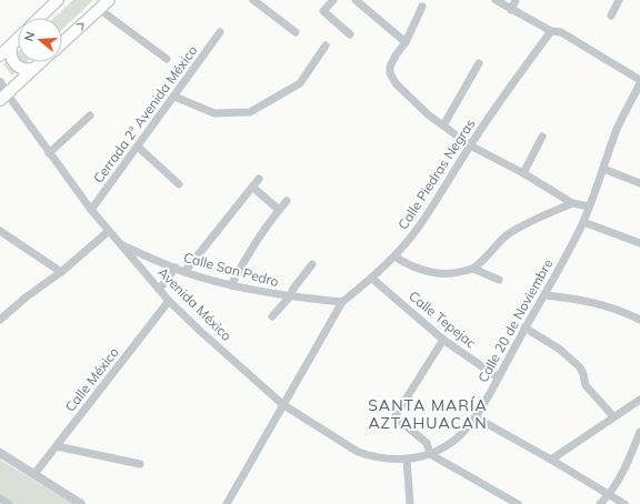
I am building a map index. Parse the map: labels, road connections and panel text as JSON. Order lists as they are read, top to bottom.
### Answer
{
  "streets": {
    "street": [
      "Cerrada 2ª Avenida México",
      "Calle Piedras Negras",
      "Calle San Pedro",
      "Avenida México",
      "Calle Tepejac",
      "Calle 20 de Noviembre",
      "Calle México"
    ]
  },
  "crossings": [
    ["Cerrada 2ª Avenida México", "Avenida México"],
    ["Calle Piedras Negras", "Calle San Pedro"],
    ["Calle Piedras Negras", "Avenida México"],
    ["Calle Piedras Negras", "Calle Tepejac"],
    ["Calle San Pedro", "Avenida México"],
    ["Avenida México", "Calle 20 de Noviembre"],
    ["Avenida México", "Calle México"],
    ["Calle Tepejac", "Calle 20 de Noviembre"]
  ],
  "districts": ["SANTA MARÍA AZTAHUACAN"],
  "north": "left"
}
